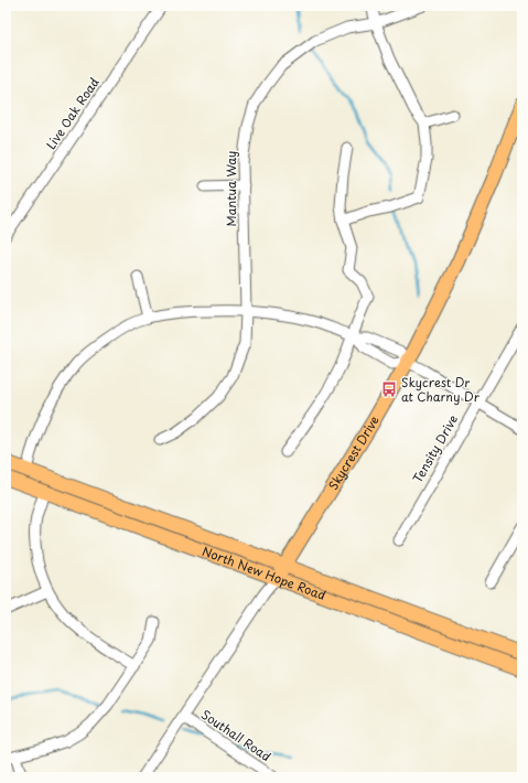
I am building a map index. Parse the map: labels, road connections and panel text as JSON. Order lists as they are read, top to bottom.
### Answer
{
  "streets": {
    "main road": ["Skycrest Drive", "North New Hope Road"],
    "street": [
      "Live Oak Road",
      "Mantua Way",
      "Tensity Drive",
      "Southall Road"
    ]
  },
  "crossings": [
    ["Skycrest Drive", "North New Hope Road"],
    ["Skycrest Drive", "Southall Road"]
  ],
  "places": {
    "bus stop": ["Skycrest Dr at Charny Dr"]
  }
}
